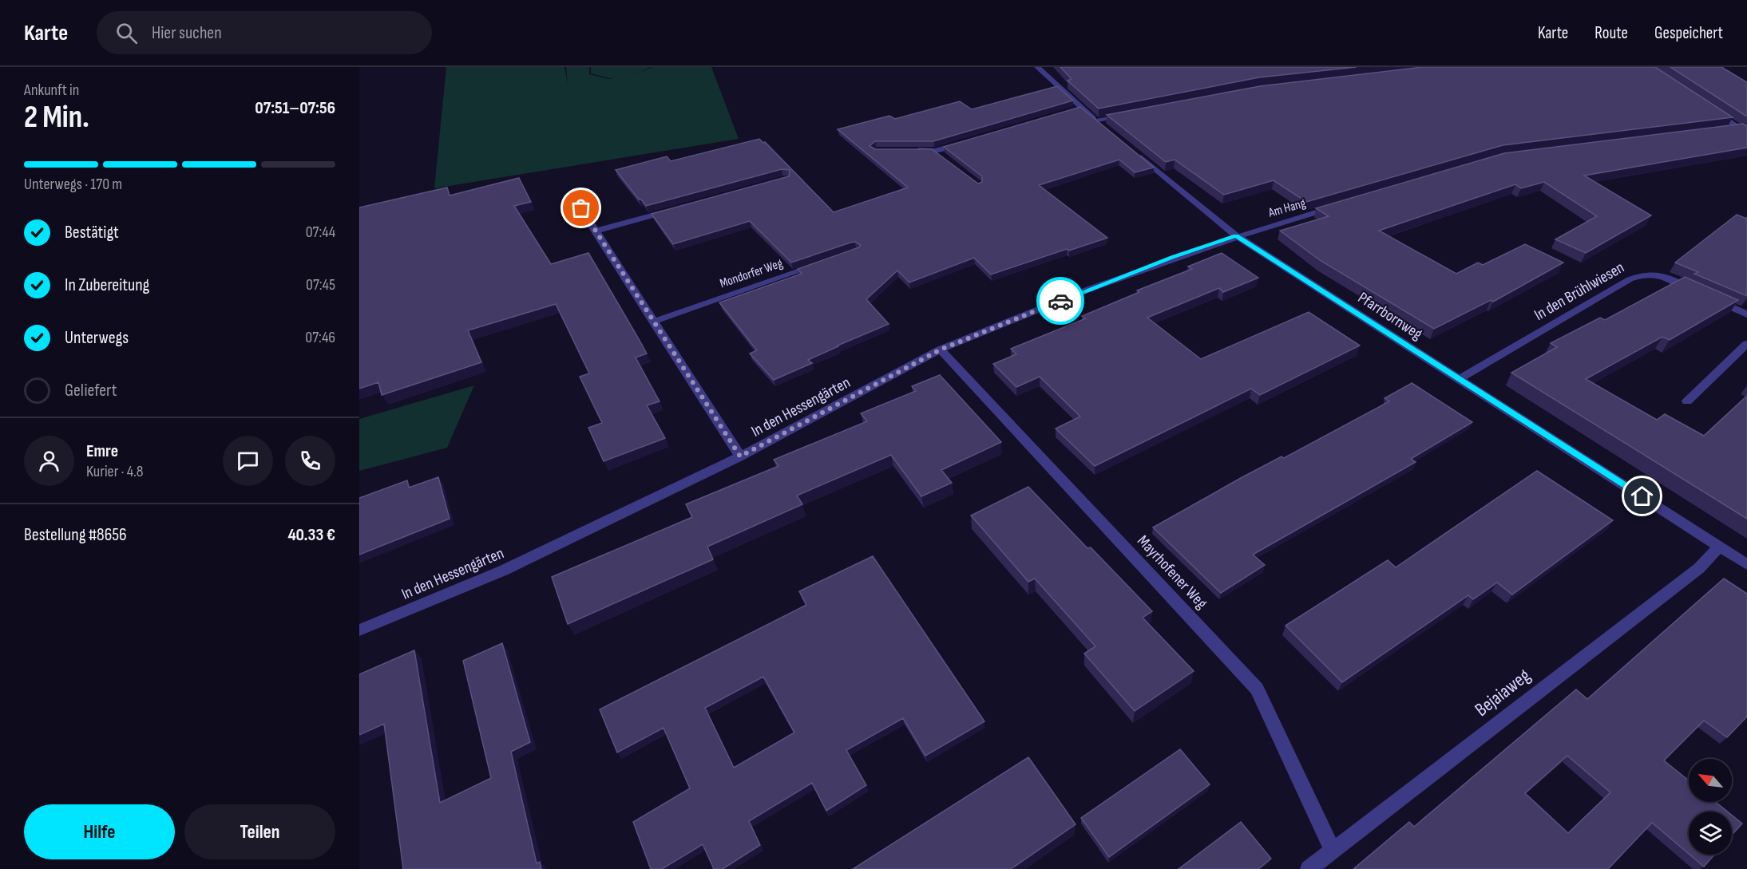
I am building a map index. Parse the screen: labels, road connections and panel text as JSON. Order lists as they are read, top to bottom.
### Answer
{
  "streets": {
    "street": [
      "Am Hang",
      "Mondorfer Weg",
      "In den Brühlwiesen",
      "Pfarrbornweg",
      "In den Hessengärten",
      "Mayrhofener Weg",
      "Bejaiaweg"
    ]
  },
  "crossings": [
    ["Am Hang", "Pfarrbornweg"],
    ["Am Hang", "In den Hessengärten"],
    ["In den Brühlwiesen", "Pfarrbornweg"],
    ["Pfarrbornweg", "In den Hessengärten"],
    ["Pfarrbornweg", "Bejaiaweg"],
    ["In den Hessengärten", "Mayrhofener Weg"],
    ["Mayrhofener Weg", "Bejaiaweg"]
  ],
  "north": "top left",
  "page": {
    "header": "Karte",
    "search": "Hier suchen",
    "nav": ["Karte", "Route", "Gespeichert"],
    "heading": ["2 Min.", "Ankunft in", "07:51–07:56"],
    "panel": [
      "Emre",
      "Kurier · 4.8",
      "Bestellung #8656",
      "40.33 €"
    ],
    "bar": "Unterwegs · 170 m",
    "list": [
      ["Bestätigt", "07:44"],
      ["In Zubereitung", "07:45"],
      ["Unterwegs", "07:46"],
      "Geliefert"
    ],
    "buttons": ["Hilfe", "Teilen"]
  }
}
